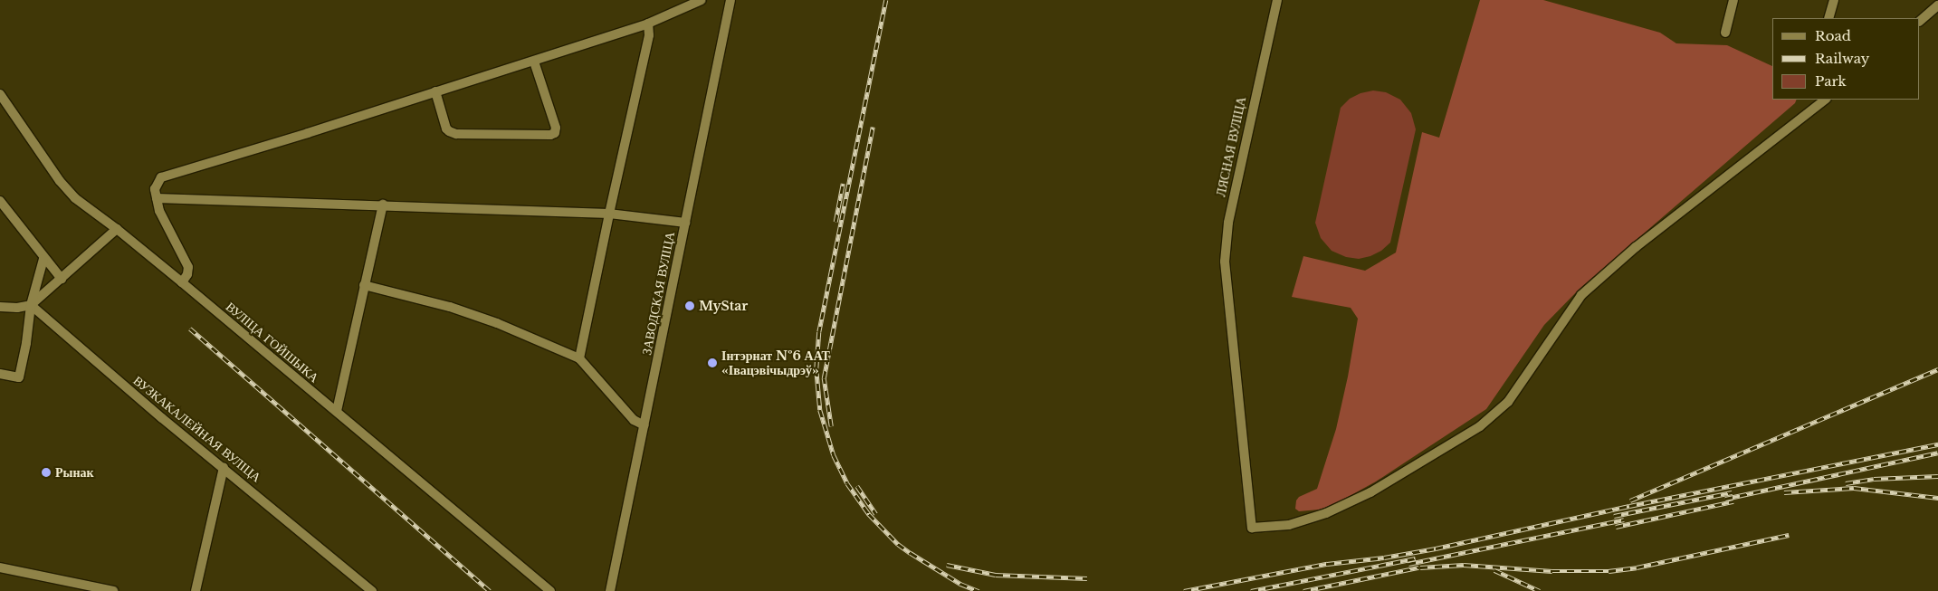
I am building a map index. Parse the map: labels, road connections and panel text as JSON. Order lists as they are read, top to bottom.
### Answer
{
  "streets": {
    "street": [
      "ЛЯСНАЯ ВУЛІЦА",
      "ЗАВОДСКАЯ ВУЛІЦА",
      "ВУЛІЦА ГОЙШЫКА",
      "ВУЗКАКАЛЕЙНАЯ ВУЛІЦА"
    ]
  },
  "places": ["MyStar", "Інтэрнат №6 ААТ «Івацэвічыдрэў»", "Рынак"],
  "legend": ["Road", "Railway", "Park"]
}
